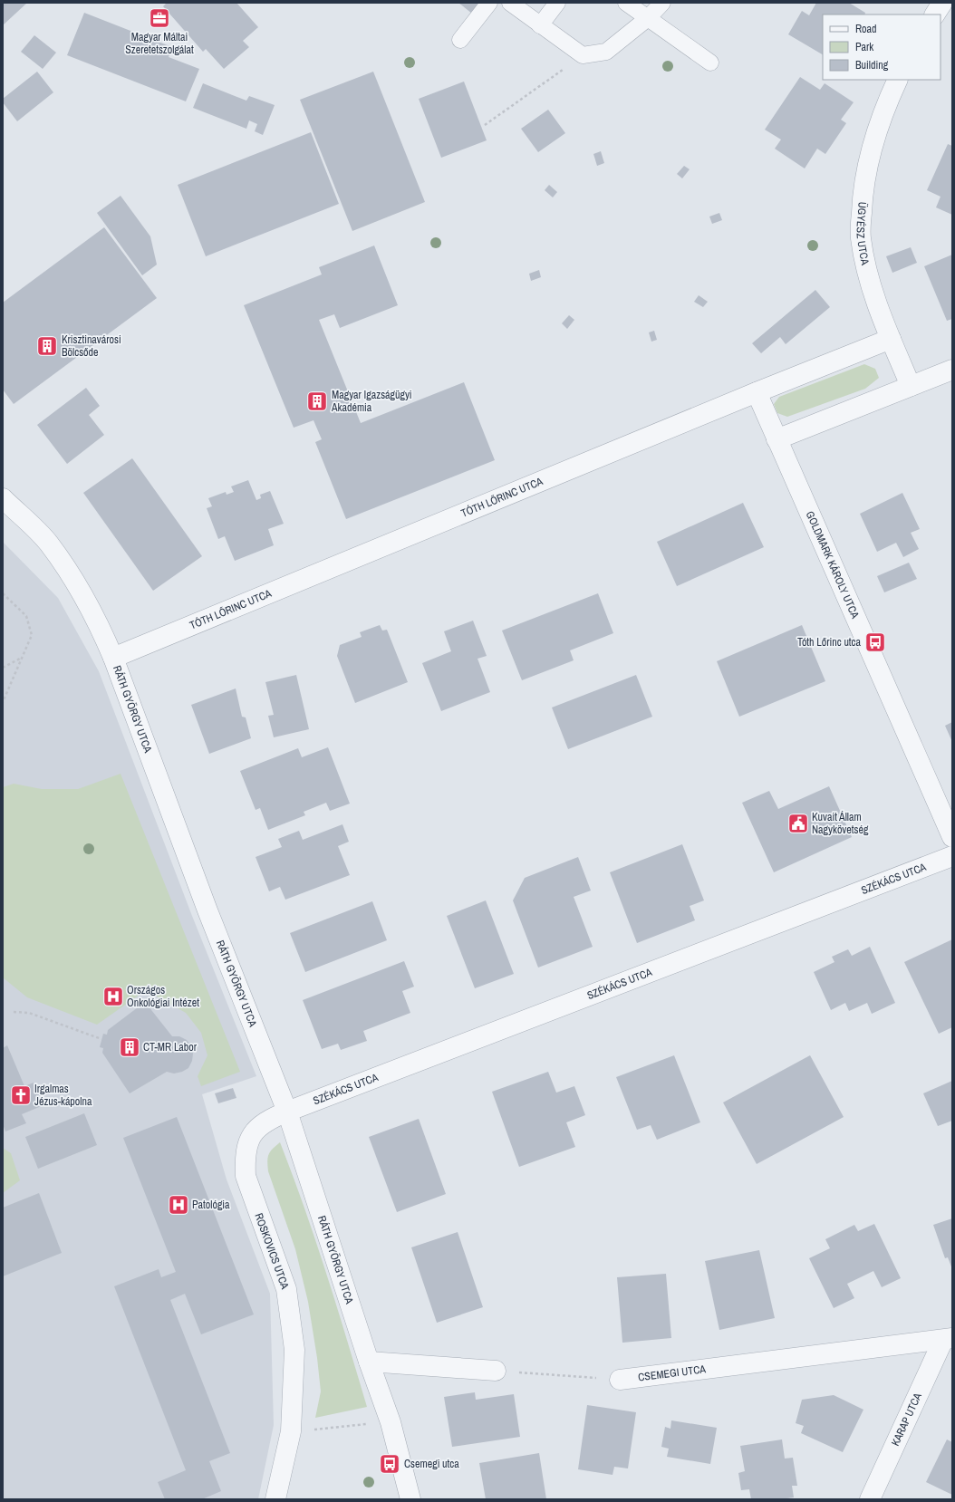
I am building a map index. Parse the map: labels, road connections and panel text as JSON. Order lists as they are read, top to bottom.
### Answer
{
  "streets": {
    "street": [
      "ÜGYÉSZ UTCA",
      "TÓTH LŐRINC UTCA",
      "GOLDMARK KÁROLY UTCA",
      "RÁTH GYÖRGY UTCA",
      "SZÉKÁCS UTCA",
      "ROSKOVICS UTCA",
      "CSEMEGI UTCA",
      "KARAP UTCA"
    ]
  },
  "crossings": [
    ["ÜGYÉSZ UTCA", "TÓTH LŐRINC UTCA"],
    ["TÓTH LŐRINC UTCA", "GOLDMARK KÁROLY UTCA"],
    ["TÓTH LŐRINC UTCA", "RÁTH GYÖRGY UTCA"],
    ["RÁTH GYÖRGY UTCA", "SZÉKÁCS UTCA"],
    ["RÁTH GYÖRGY UTCA", "ROSKOVICS UTCA"],
    ["SZÉKÁCS UTCA", "ROSKOVICS UTCA"],
    ["CSEMEGI UTCA", "KARAP UTCA"]
  ],
  "places": {
    "office": ["Magyar Máltai Szeretetszolgálat"],
    "building": ["Krisztinavárosi Bölcsőde", "Magyar Igazságügyi Akadémia", "CT-MR Labor"],
    "bus stop": ["Tóth Lőrinc utca", "Csemegi utca"],
    "public building": ["Kuvait Állam Nagykövetség"],
    "hospital": ["Országos Onkológiai Intézet", "Patológia"],
    "church": ["Irgalmas Jézus-kápolna"]
  },
  "legend": ["Road", "Park", "Building"]
}
